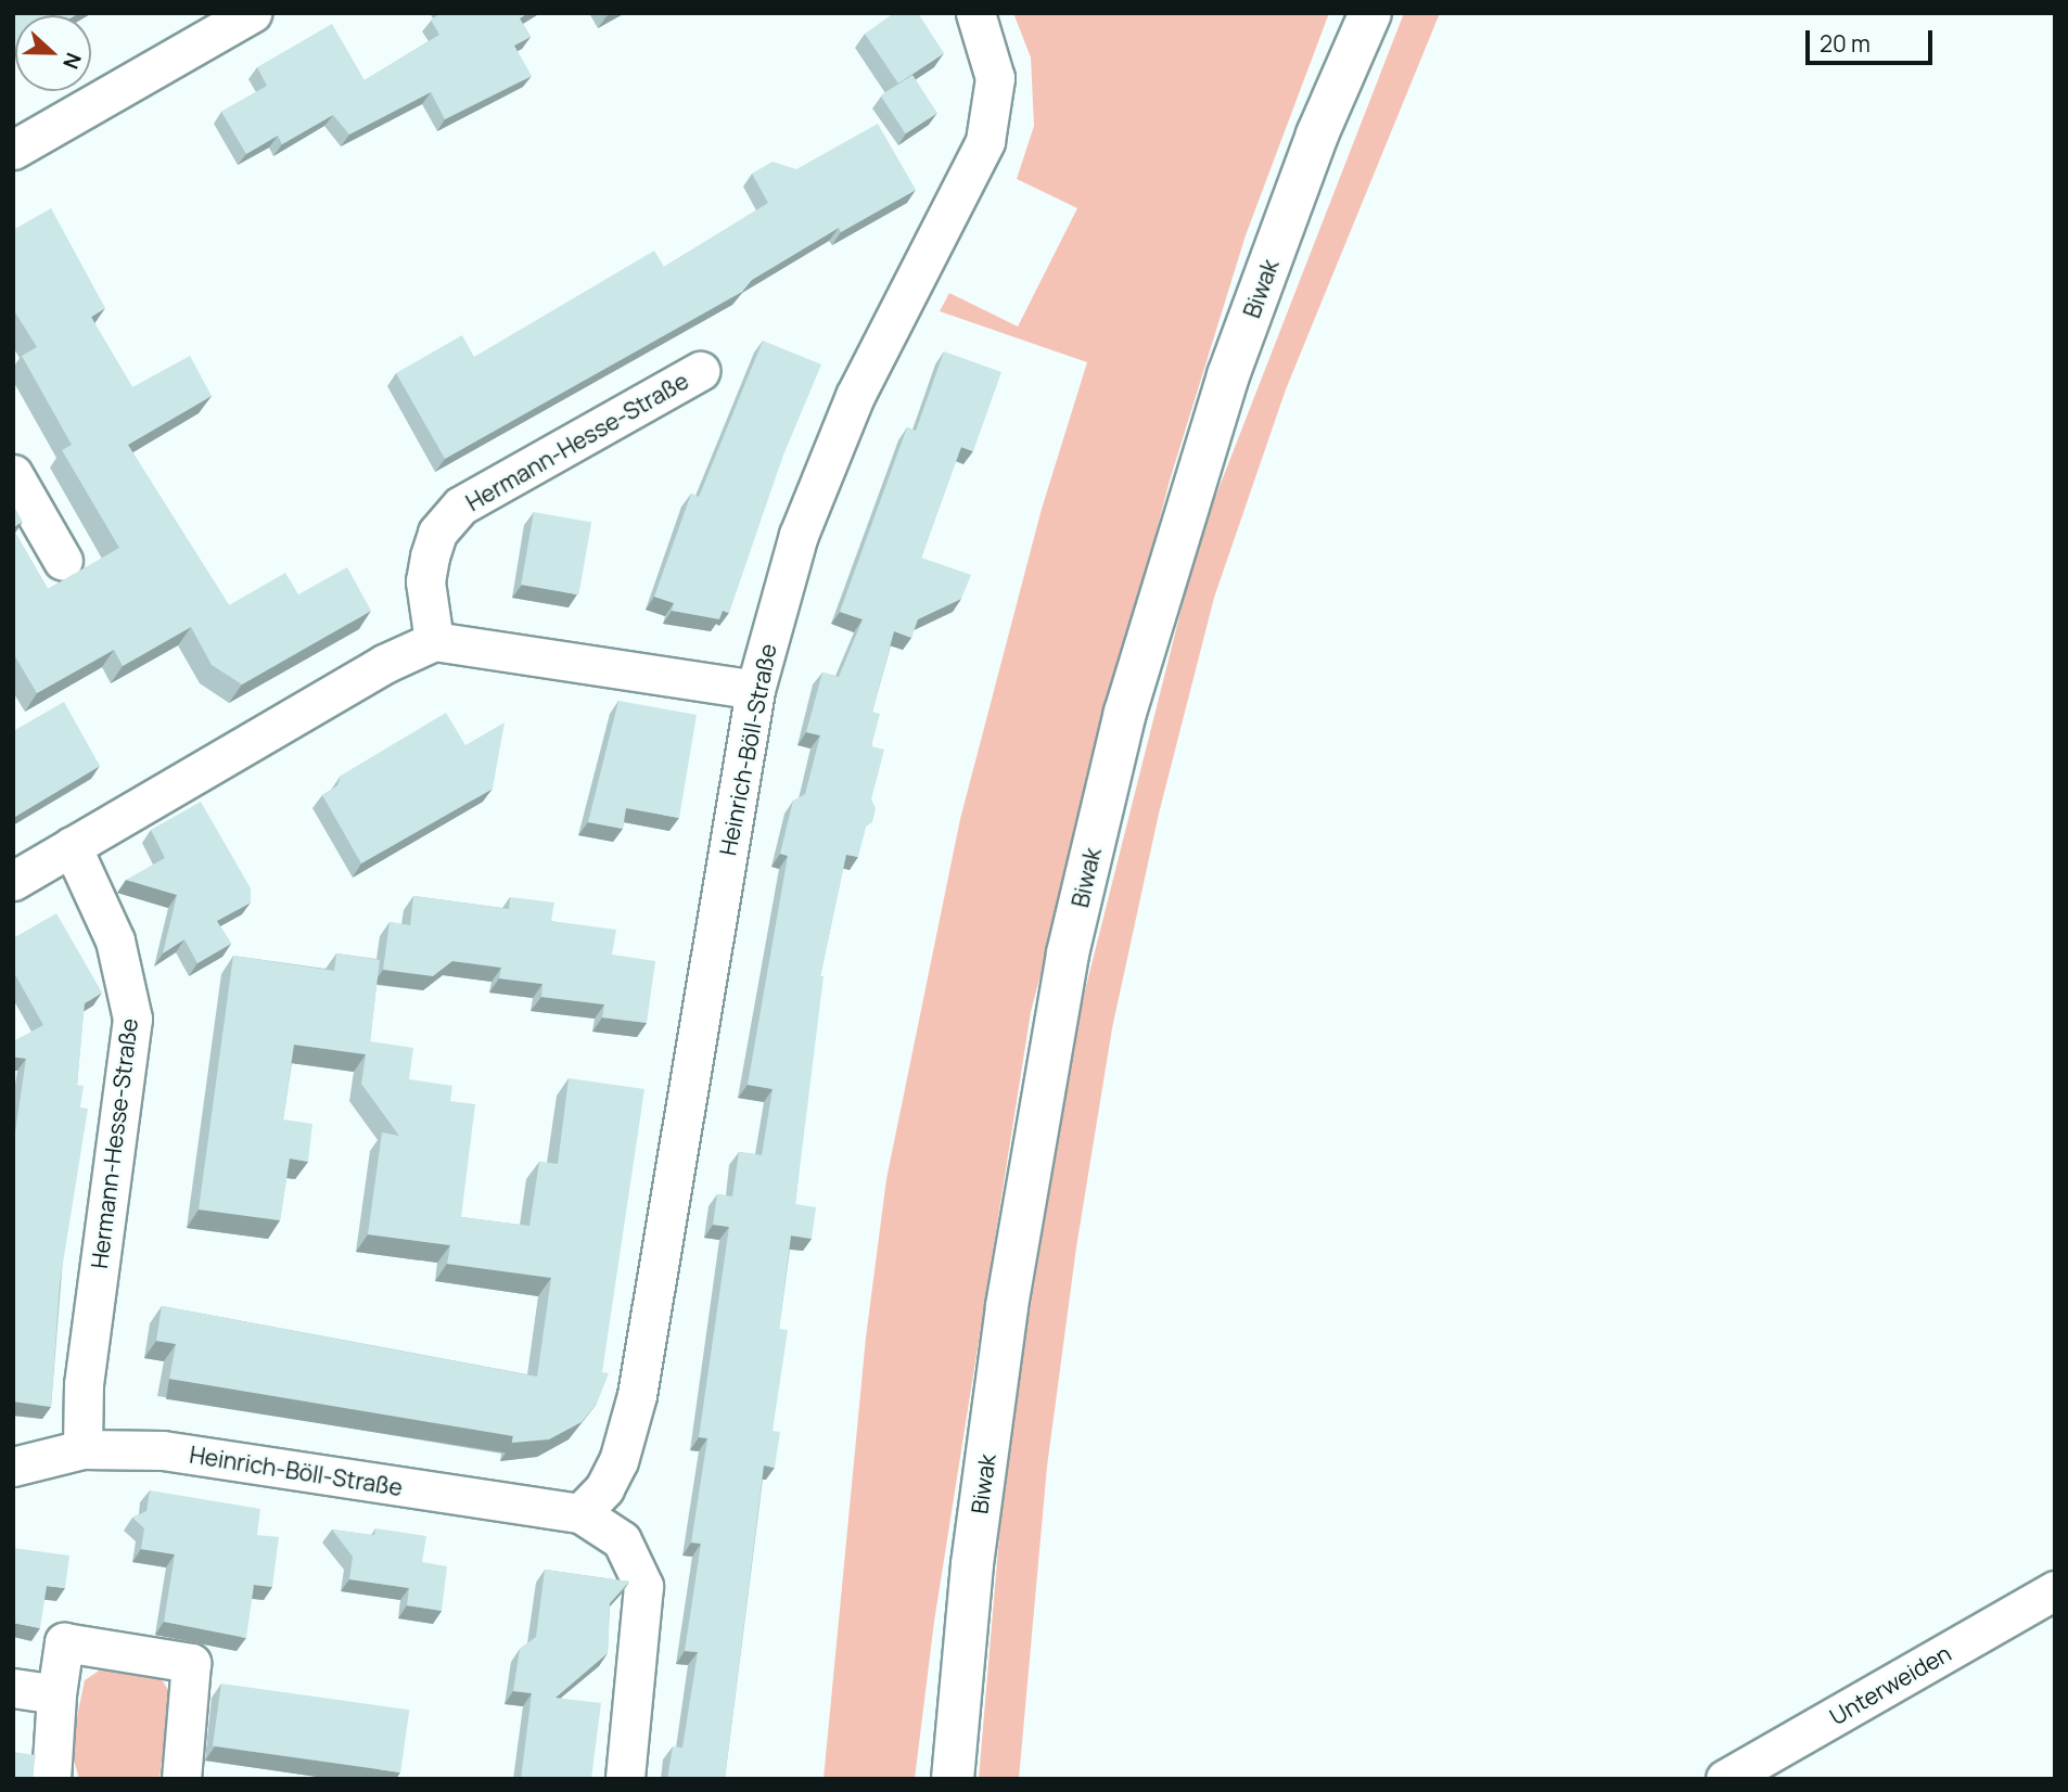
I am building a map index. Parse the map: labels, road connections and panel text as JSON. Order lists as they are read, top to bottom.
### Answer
{
  "streets": {
    "street": [
      "Biwak",
      "Hermann-Hesse-Straße",
      "Heinrich-Böll-Straße",
      "Unterweiden"
    ]
  },
  "crossings": [
    ["Hermann-Hesse-Straße", "Heinrich-Böll-Straße"]
  ],
  "scale_bar": "20 m",
  "north": "right"
}
